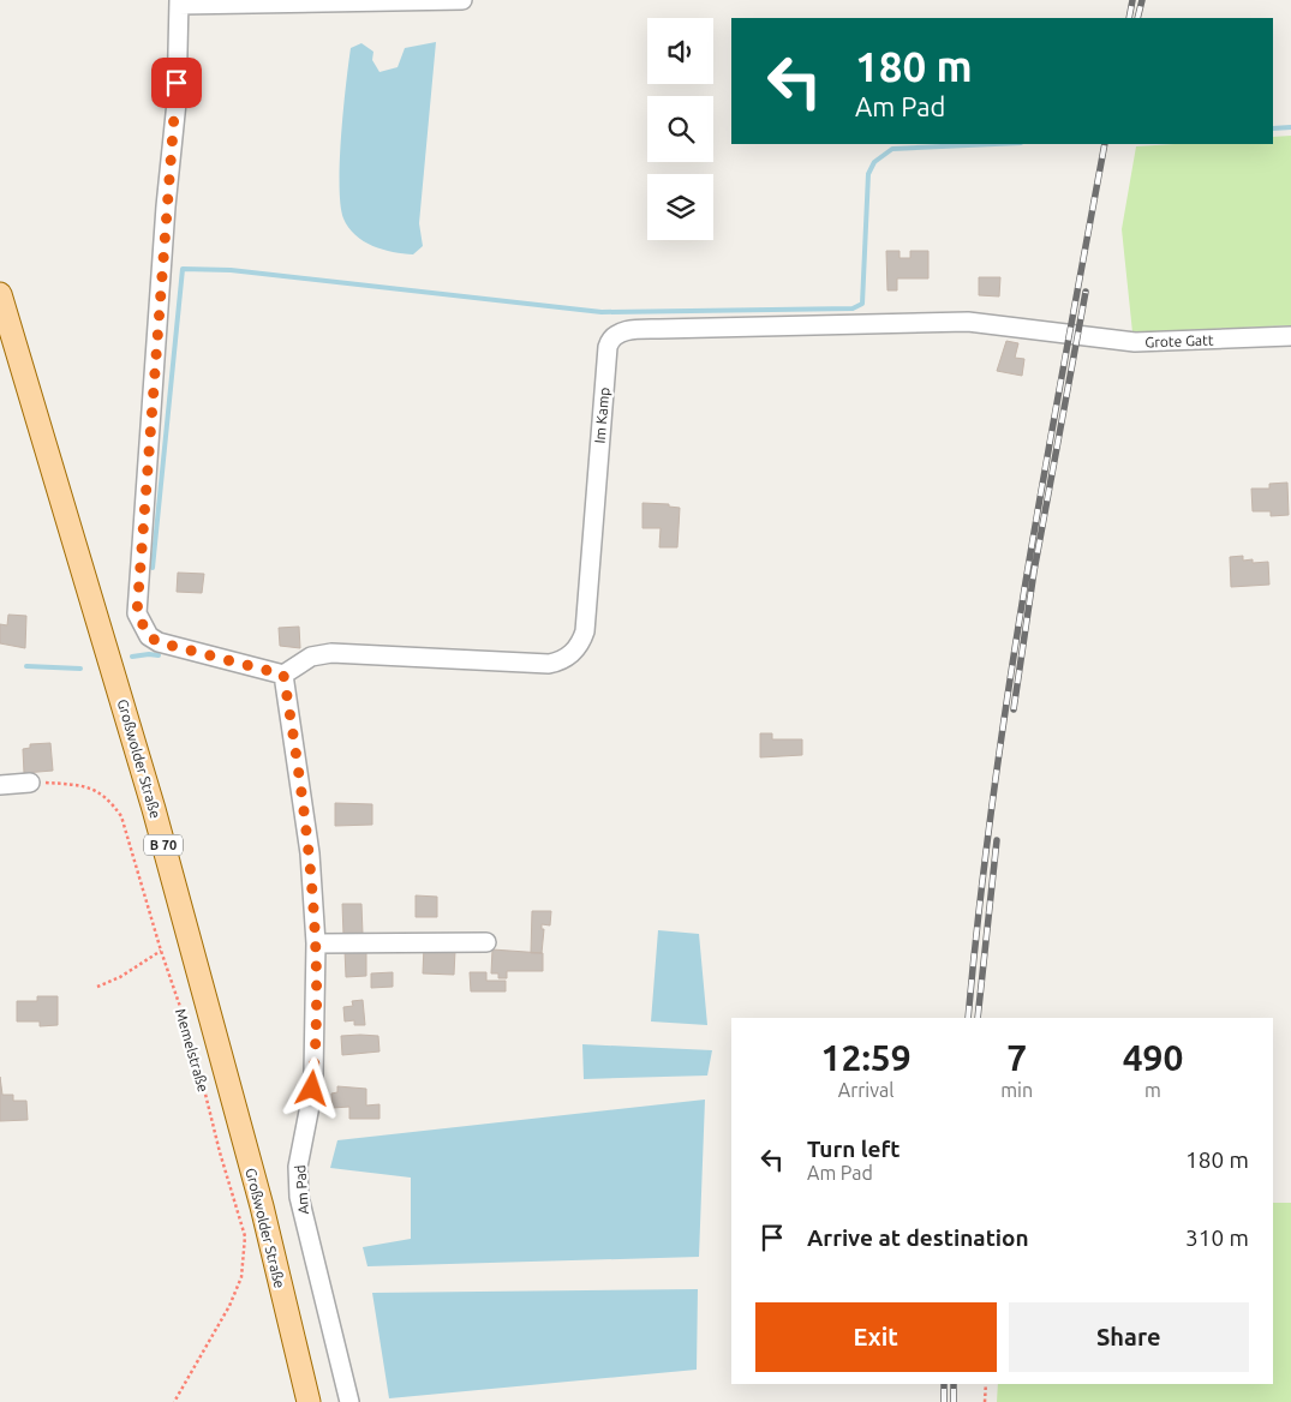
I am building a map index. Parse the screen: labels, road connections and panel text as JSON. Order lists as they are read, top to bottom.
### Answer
{
  "streets": {
    "main road": ["Großwolder Straße", "B 70"],
    "street": ["Grote Gatt", "Im Kamp", "Am Pad"],
    "path": ["Memelstraße"]
  },
  "crossings": [
    ["Grote Gatt", "Im Kamp"],
    ["Im Kamp", "Am Pad"]
  ],
  "page": {
    "turn": ["180 m", "Am Pad"],
    "eta": [
      "12:59",
      "Arrival",
      "7",
      "min",
      "490",
      "m"
    ],
    "list": [
      {
        "name": "Turn left",
        "note": "Am Pad",
        "value": "180 m"
      },
      {
        "name": "Arrive at destination",
        "value": "310 m"
      }
    ],
    "buttons": ["Exit", "Share"]
  }
}
